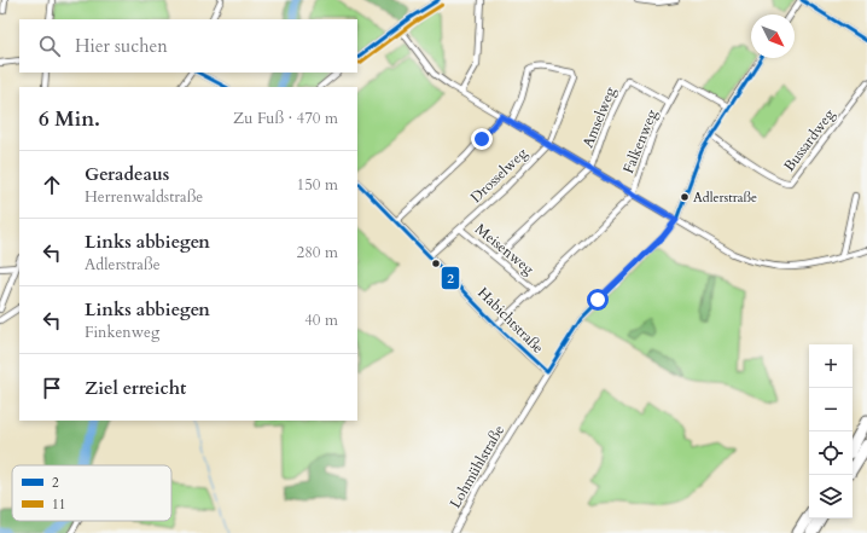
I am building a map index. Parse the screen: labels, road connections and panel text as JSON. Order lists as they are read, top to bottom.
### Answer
{
  "streets": {
    "street": [
      "Amselweg",
      "Bussardweg",
      "Falkenweg",
      "Drosselweg",
      "Meisenweg",
      "Habichtstraße",
      "Lohmühlstraße"
    ]
  },
  "crossings": [
    ["Amselweg", "Falkenweg"],
    ["Amselweg", "Meisenweg"],
    ["Bussardweg", "Lohmühlstraße"],
    ["Falkenweg", "Meisenweg"],
    ["Falkenweg", "Habichtstraße"],
    ["Falkenweg", "Lohmühlstraße"],
    ["Drosselweg", "Meisenweg"],
    ["Drosselweg", "Habichtstraße"],
    ["Habichtstraße", "Lohmühlstraße"]
  ],
  "places": ["Adlerstraße"],
  "lines": ["transit line 2", "transit line 11"],
  "legend": ["2", "11"],
  "north": "bottom right",
  "page": {
    "search": "Hier suchen",
    "heading": ["6 Min.", "Zu Fuß · 470 m"],
    "list": [
      ["Geradeaus", "Herrenwaldstraße", "150 m"],
      ["Links abbiegen", "Adlerstraße", "280 m"],
      ["Links abbiegen", "Finkenweg", "40 m"],
      "Ziel erreicht"
    ],
    "map_buttons": ["+", "−"]
  }
}
